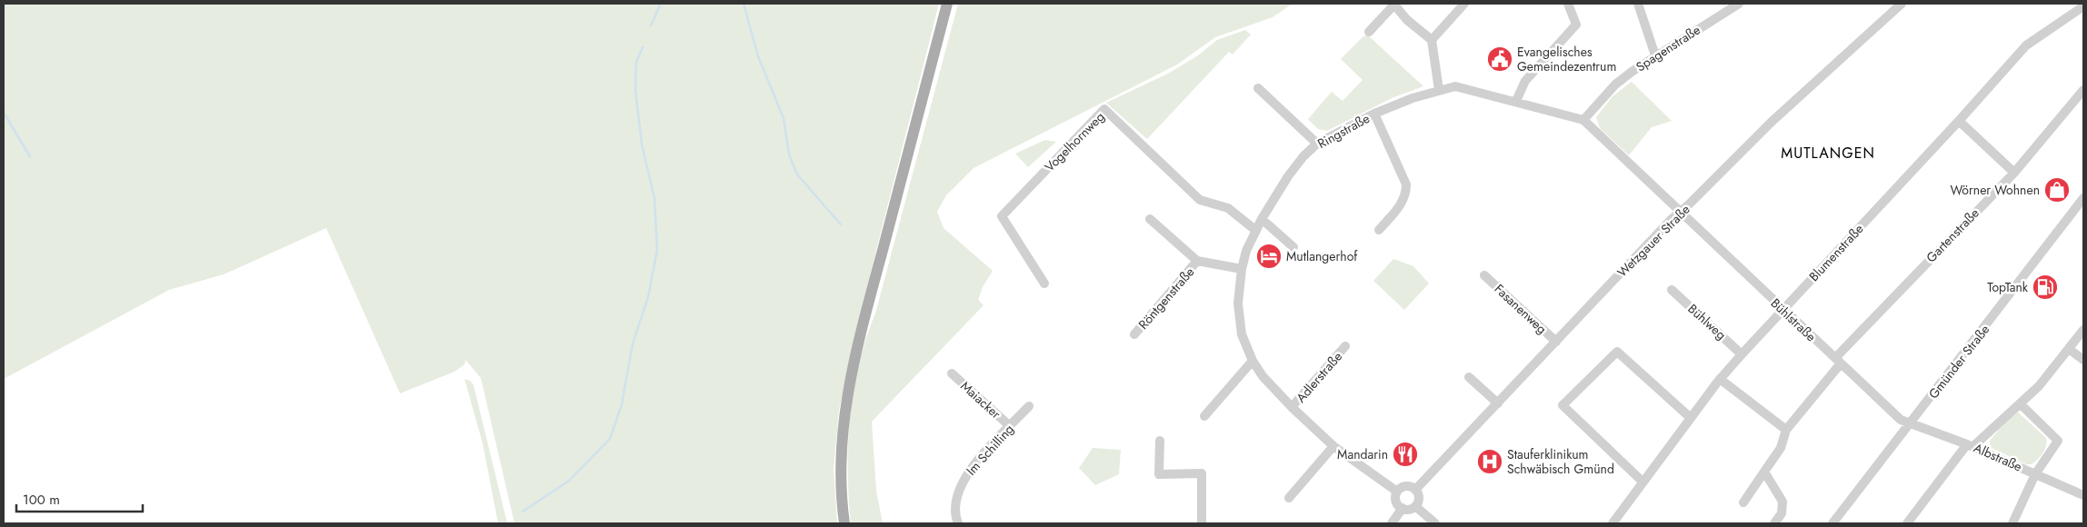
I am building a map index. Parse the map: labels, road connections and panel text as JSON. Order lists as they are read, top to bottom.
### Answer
{
  "streets": {
    "street": [
      "Spagenstraße",
      "Ringstraße",
      "Vogelhornweg",
      "Gartenstraße",
      "Wetzgauer Straße",
      "Blumenstraße",
      "Röntgenstraße",
      "Fasanenweg",
      "Bühlstraße",
      "Bühlweg",
      "Gmünder Straße",
      "Adlerstraße",
      "Maiacker",
      "Im Schilling",
      "Albstraße"
    ]
  },
  "crossings": [
    ["Spagenstraße", "Ringstraße"],
    ["Ringstraße", "Vogelhornweg"],
    ["Ringstraße", "Wetzgauer Straße"],
    ["Ringstraße", "Bühlstraße"],
    ["Ringstraße", "Adlerstraße"],
    ["Gartenstraße", "Bühlstraße"],
    ["Wetzgauer Straße", "Fasanenweg"],
    ["Wetzgauer Straße", "Bühlstraße"],
    ["Blumenstraße", "Bühlstraße"],
    ["Blumenstraße", "Bühlweg"],
    ["Bühlstraße", "Gmünder Straße"],
    ["Bühlstraße", "Albstraße"],
    ["Gmünder Straße", "Albstraße"],
    ["Maiacker", "Im Schilling"]
  ],
  "districts": ["MUTLANGEN"],
  "places": {
    "public building": ["Evangelisches Gemeindezentrum"],
    "shop": ["Wörner Wohnen"],
    "hotel": ["Mutlangerhof"],
    "fuel station": ["TopTank"],
    "restaurant": ["Mandarin"],
    "hospital": ["Stauferklinikum Schwäbisch Gmünd"]
  },
  "scale_bar": "100 m"
}
